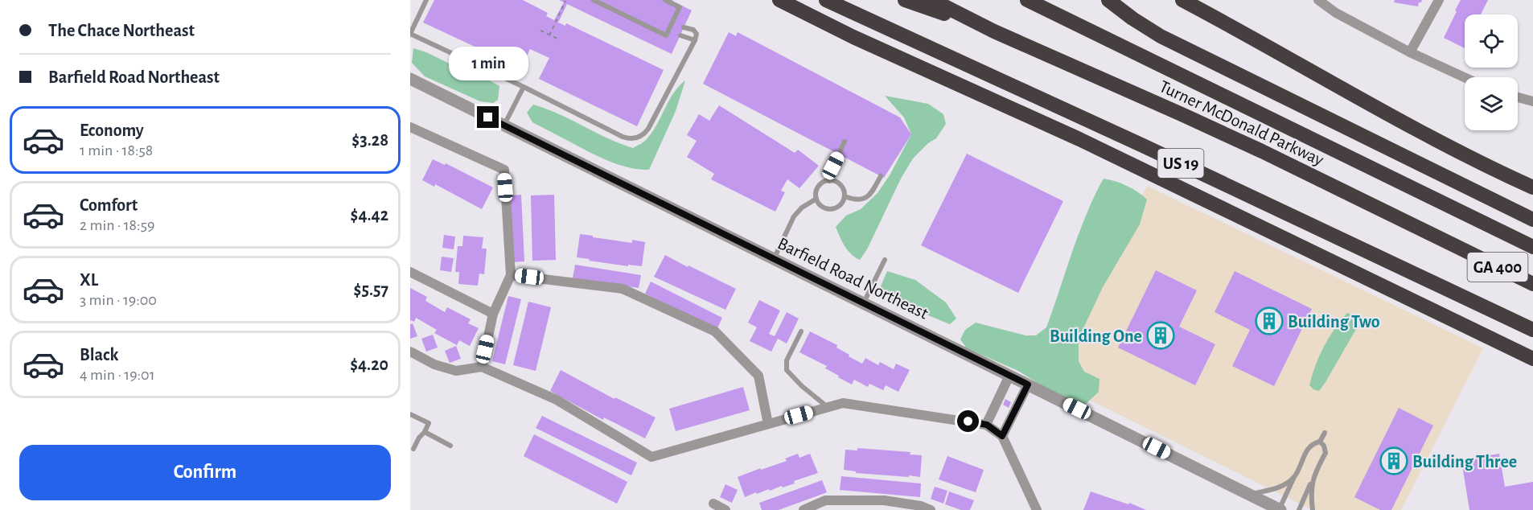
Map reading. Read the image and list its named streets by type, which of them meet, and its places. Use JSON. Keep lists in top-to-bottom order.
{
  "streets": {
    "highway": ["Turner McDonald Parkway", "US 19", "GA 400"],
    "street": ["Barfield Road Northeast"]
  },
  "places": {
    "building": ["Building Two", "Building One", "Building Three"]
  },
  "page": {
    "banner": ["The Chace Northeast", "Barfield Road Northeast"],
    "bubble": "1 min",
    "list": [
      {
        "name": "Economy",
        "note": "1 min · 18:58",
        "value": "$3.28"
      },
      {
        "name": "Comfort",
        "note": "2 min · 18:59",
        "value": "$4.42"
      },
      {
        "name": "XL",
        "note": "3 min · 19:00",
        "value": "$5.57"
      },
      {
        "name": "Black",
        "note": "4 min · 19:01",
        "value": "$4.20"
      }
    ],
    "buttons": "Confirm"
  }
}
